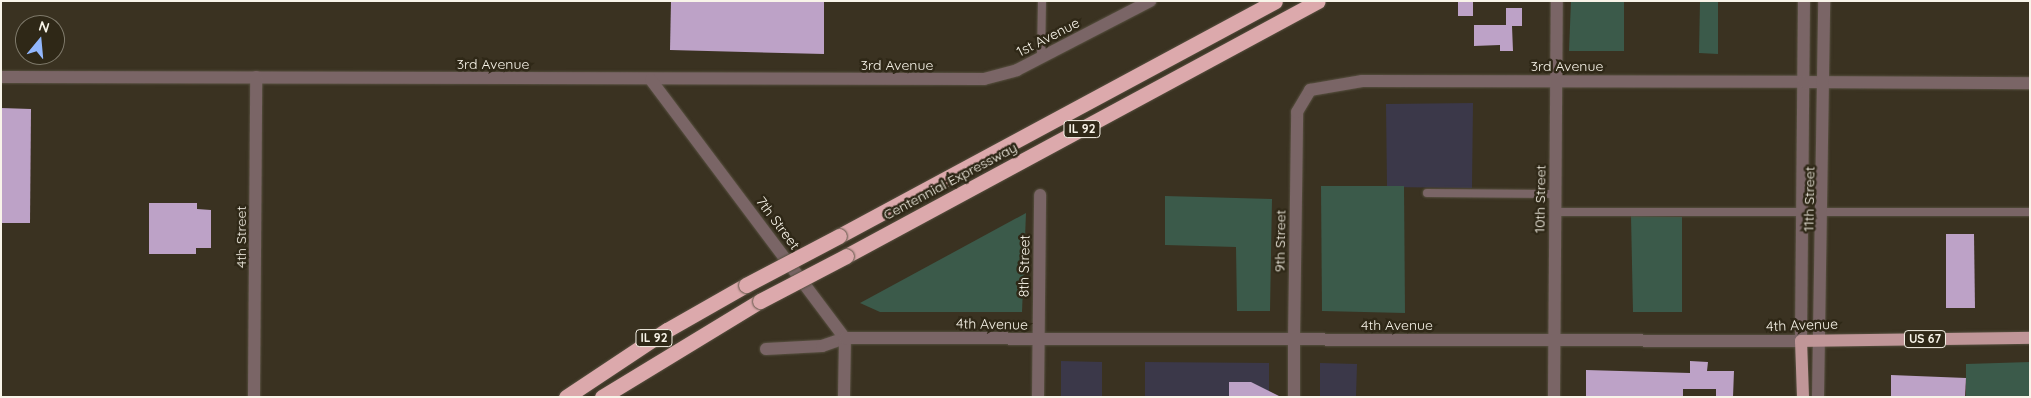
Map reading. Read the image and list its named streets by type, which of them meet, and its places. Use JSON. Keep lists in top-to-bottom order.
{
  "streets": {
    "highway": ["IL 92", "Centennial Expressway"],
    "main road": ["11th Street", "4th Avenue", "US 67"],
    "street": [
      "1st Avenue",
      "3rd Avenue",
      "10th Street",
      "7th Street",
      "4th Street",
      "9th Street",
      "8th Street"
    ]
  },
  "crossings": [
    ["1st Avenue", "3rd Avenue"],
    ["3rd Avenue", "10th Street"],
    ["3rd Avenue", "11th Street"],
    ["3rd Avenue", "7th Street"],
    ["3rd Avenue", "4th Street"],
    ["3rd Avenue", "9th Street"],
    ["10th Street", "4th Avenue"],
    ["11th Street", "4th Avenue"],
    ["7th Street", "4th Avenue"],
    ["9th Street", "4th Avenue"],
    ["8th Street", "4th Avenue"]
  ],
  "north": "top"
}
